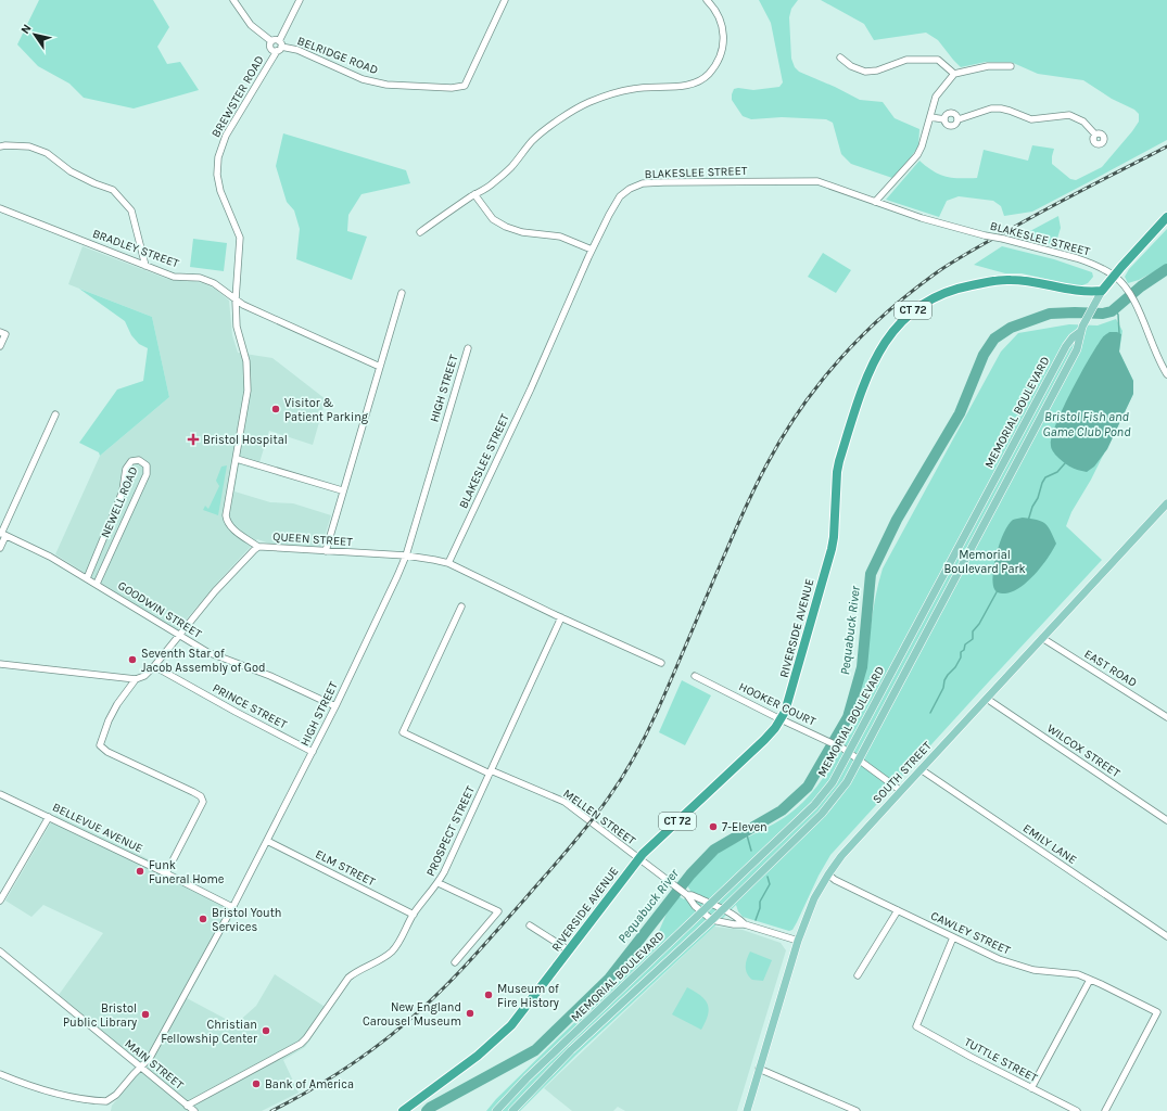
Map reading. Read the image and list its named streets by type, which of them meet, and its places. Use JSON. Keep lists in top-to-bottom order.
{
  "streets": {
    "highway": ["CT 72", "RIVERSIDE AVENUE"],
    "main road": ["MEMORIAL BOULEVARD", "SOUTH STREET"],
    "street": [
      "BELRIDGE ROAD",
      "BREWSTER ROAD",
      "BLAKESLEE STREET",
      "BRADLEY STREET",
      "HIGH STREET",
      "NEWELL ROAD",
      "QUEEN STREET",
      "GOODWIN STREET",
      "EAST ROAD",
      "HOOKER COURT",
      "PRINCE STREET",
      "WILCOX STREET",
      "MELLEN STREET",
      "BELLEVUE AVENUE",
      "PROSPECT STREET",
      "EMILY LANE",
      "ELM STREET",
      "CAWLEY STREET",
      "TUTTLE STREET",
      "MAIN STREET"
    ]
  },
  "crossings": [
    ["BELRIDGE ROAD", "BREWSTER ROAD"],
    ["BREWSTER ROAD", "BRADLEY STREET"],
    ["BREWSTER ROAD", "QUEEN STREET"],
    ["BLAKESLEE STREET", "QUEEN STREET"],
    ["HIGH STREET", "QUEEN STREET"],
    ["HIGH STREET", "GOODWIN STREET"],
    ["HIGH STREET", "PRINCE STREET"],
    ["HIGH STREET", "BELLEVUE AVENUE"],
    ["HIGH STREET", "ELM STREET"],
    ["HIGH STREET", "MAIN STREET"],
    ["MEMORIAL BOULEVARD", "RIVERSIDE AVENUE"],
    ["MEMORIAL BOULEVARD", "HOOKER COURT"],
    ["MEMORIAL BOULEVARD", "MELLEN STREET"],
    ["NEWELL ROAD", "GOODWIN STREET"],
    ["QUEEN STREET", "GOODWIN STREET"],
    ["QUEEN STREET", "PRINCE STREET"],
    ["QUEEN STREET", "BELLEVUE AVENUE"],
    ["QUEEN STREET", "PROSPECT STREET"],
    ["RIVERSIDE AVENUE", "HOOKER COURT"],
    ["RIVERSIDE AVENUE", "MELLEN STREET"],
    ["EAST ROAD", "SOUTH STREET"],
    ["HOOKER COURT", "SOUTH STREET"],
    ["WILCOX STREET", "SOUTH STREET"],
    ["SOUTH STREET", "MELLEN STREET"],
    ["SOUTH STREET", "EMILY LANE"],
    ["SOUTH STREET", "CAWLEY STREET"],
    ["MELLEN STREET", "PROSPECT STREET"],
    ["PROSPECT STREET", "ELM STREET"],
    ["PROSPECT STREET", "MAIN STREET"],
    ["CAWLEY STREET", "TUTTLE STREET"]
  ],
  "water": ["Bristol Fish and Game Club Pond", "Pequabuck River"],
  "parks": ["Memorial Boulevard Park"],
  "places": {
    "other": [
      "Visitor & Patient Parking",
      "Seventh Star of Jacob Assembly of God",
      "7-Eleven",
      "Funk Funeral Home",
      "Bristol Youth Services",
      "Museum of Fire History",
      "New England Carousel Museum",
      "Bristol Public Library",
      "Christian Fellowship Center",
      "Bank of America"
    ],
    "health": ["Bristol Hospital"]
  },
  "north": "top left"
}
